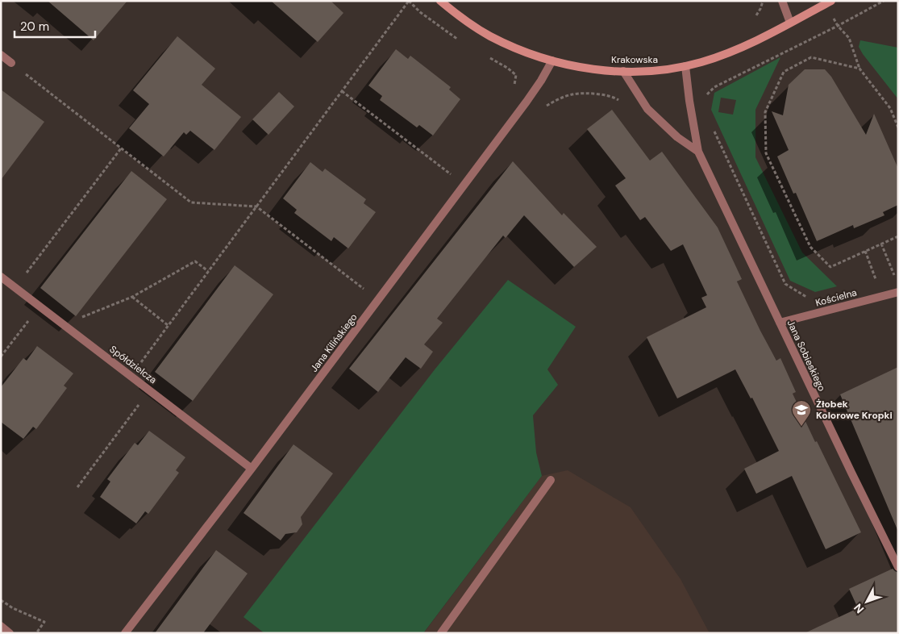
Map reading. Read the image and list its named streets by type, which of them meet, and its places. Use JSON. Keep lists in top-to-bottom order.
{
  "streets": {
    "main road": ["Krakowska"],
    "street": [
      "Kościelna",
      "Jana Kilińskiego",
      "Jana Sobieskiego",
      "Spółdzielcza"
    ]
  },
  "crossings": [
    ["Krakowska", "Jana Kilińskiego"],
    ["Krakowska", "Jana Sobieskiego"],
    ["Kościelna", "Jana Sobieskiego"],
    ["Jana Kilińskiego", "Spółdzielcza"]
  ],
  "places": {
    "school or university": ["Żłobek Kolorowe Kropki"]
  },
  "scale_bar": "20 m",
  "north": "bottom left"
}
